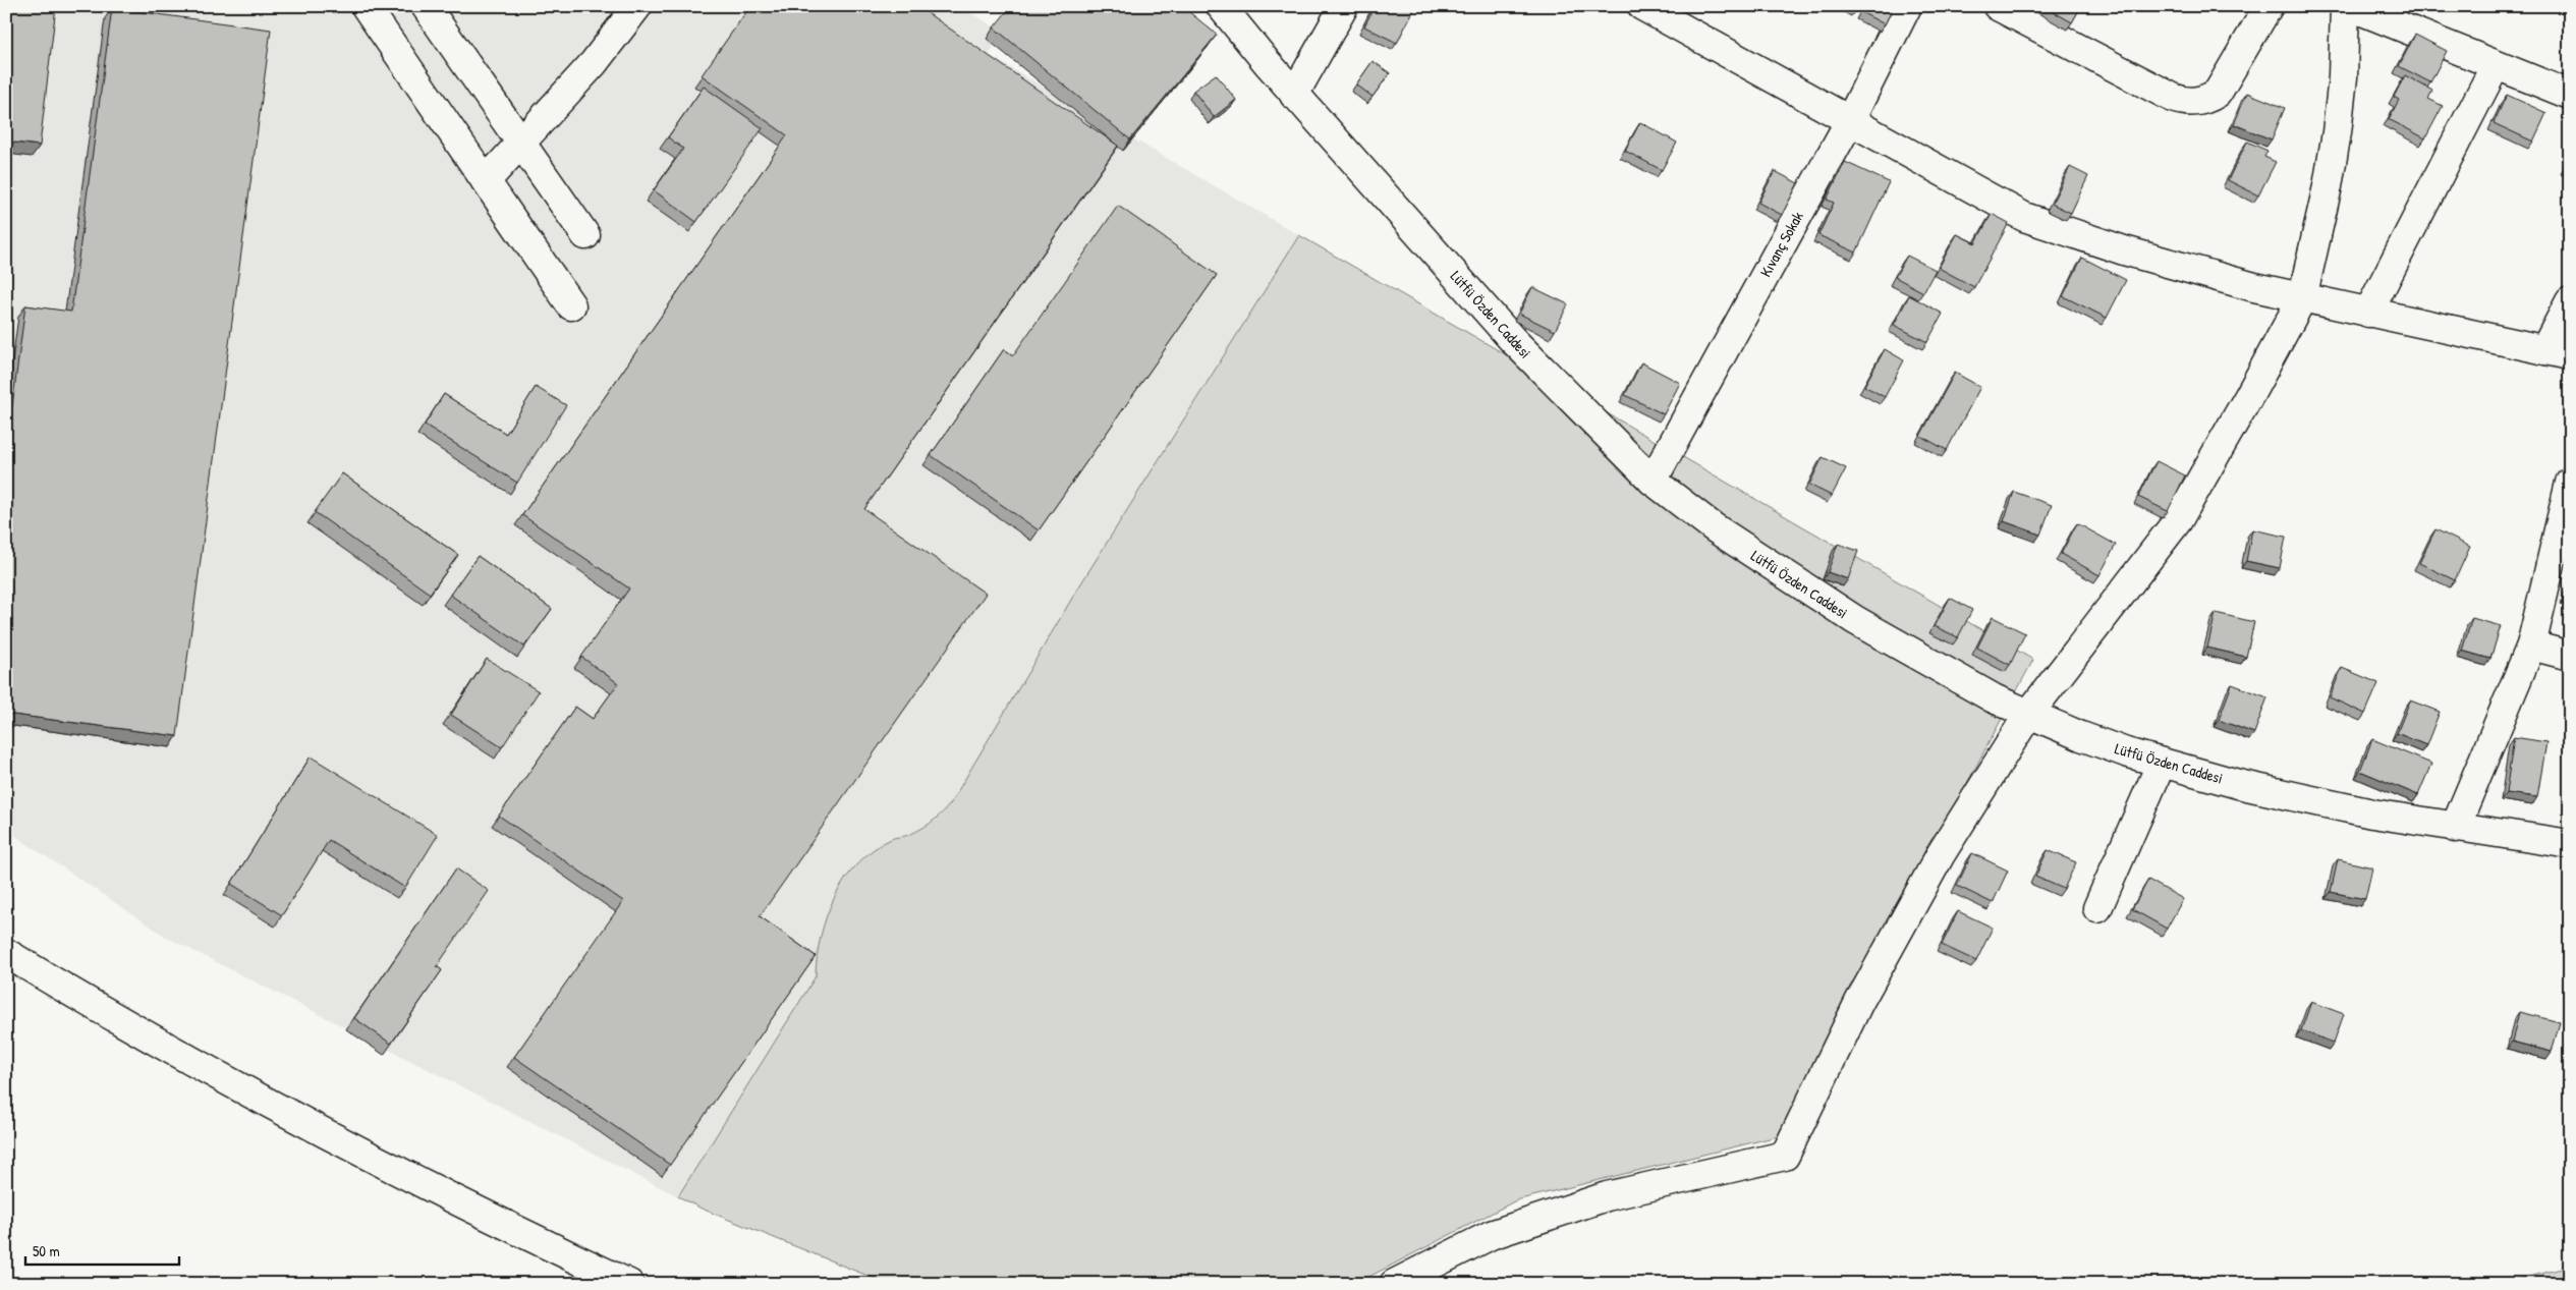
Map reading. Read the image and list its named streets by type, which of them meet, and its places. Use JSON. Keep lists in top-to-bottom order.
{
  "streets": {
    "street": ["Kıvanç Sokak", "Lütfü Özden Caddesi"]
  },
  "crossings": [
    ["Kıvanç Sokak", "Lütfü Özden Caddesi"]
  ],
  "scale_bar": "50 m"
}
